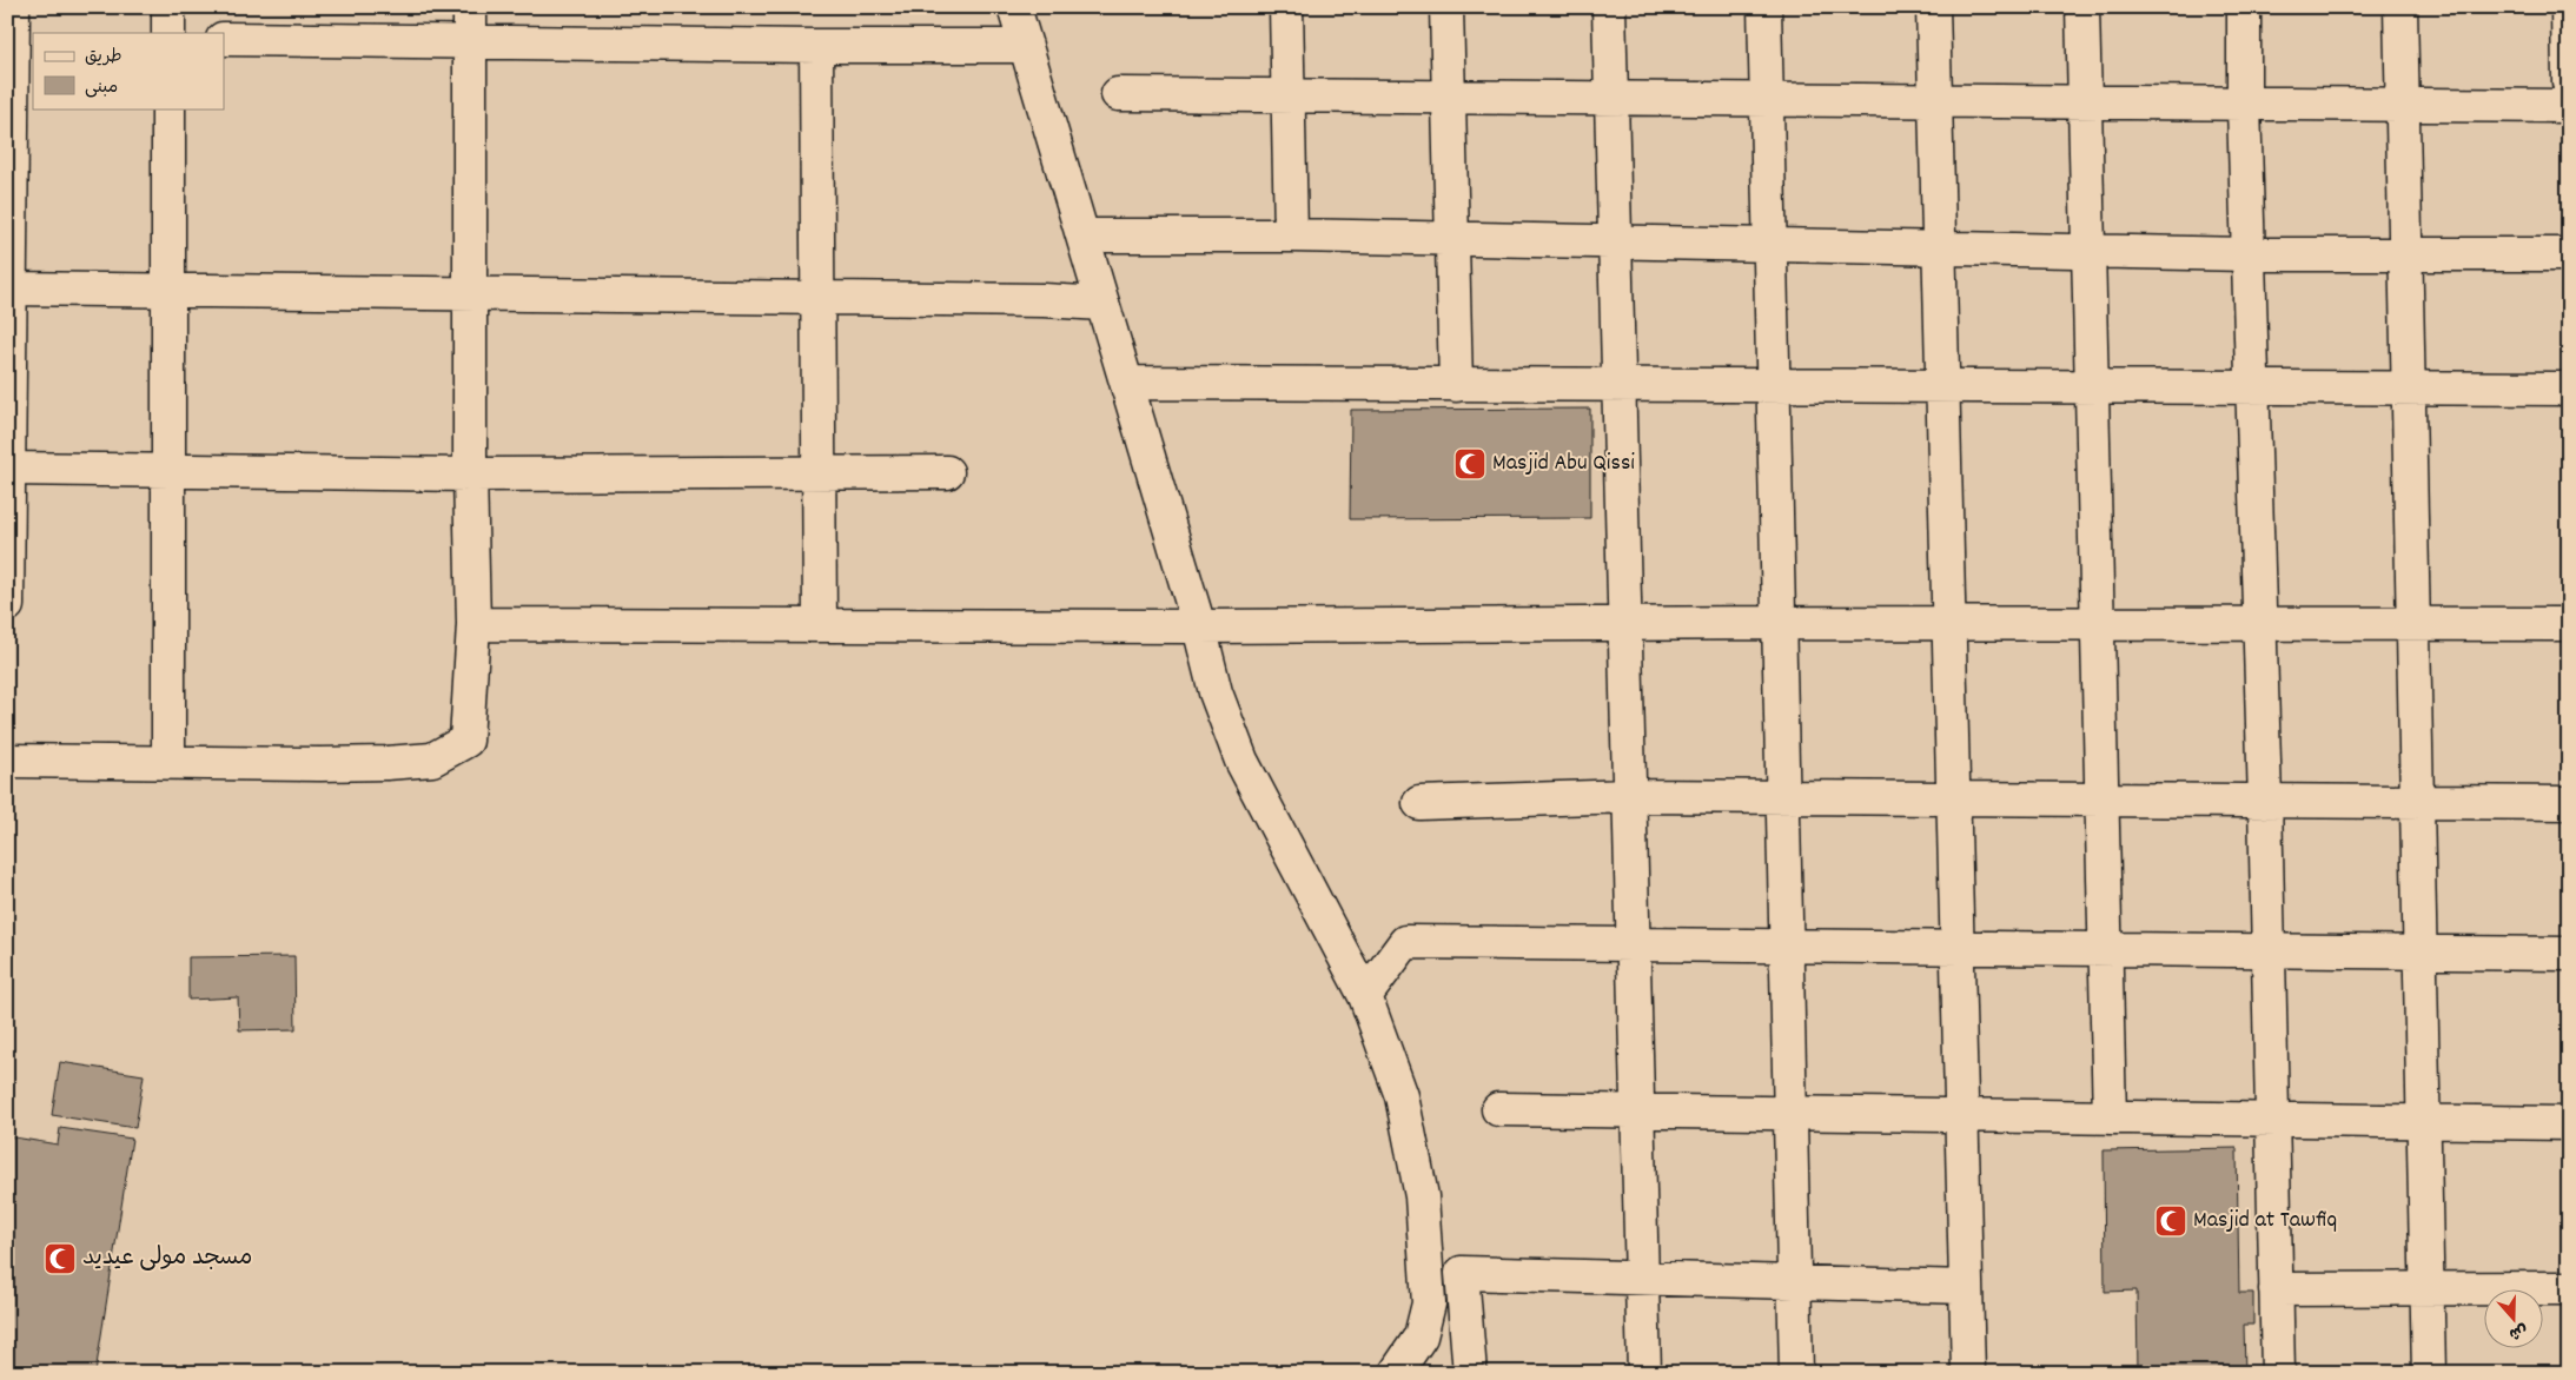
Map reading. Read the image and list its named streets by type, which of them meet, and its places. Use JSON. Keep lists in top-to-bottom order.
{
  "places": {
    "mosque": ["Masjid Abu Qissi", "Masjid at Tawfiq", "مسجد مولى عيديد"]
  },
  "legend": ["طريق", "مبنى"],
  "north": "bottom"
}
